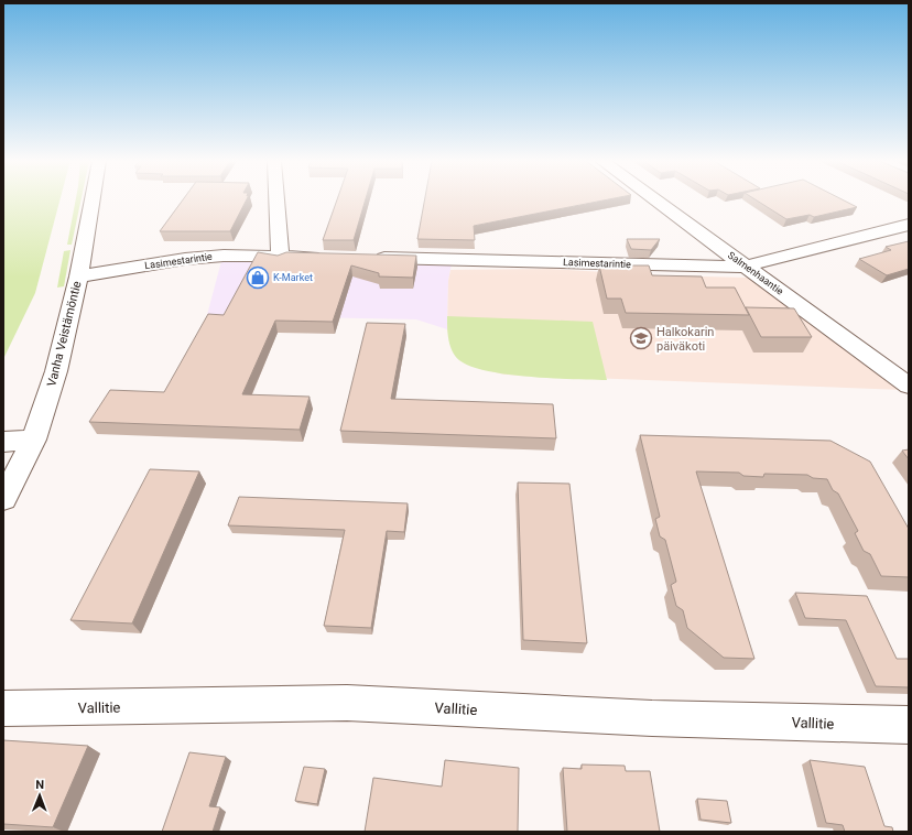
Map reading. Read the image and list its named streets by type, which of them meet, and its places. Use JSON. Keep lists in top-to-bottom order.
{
  "streets": {
    "street": [
      "Lasimestarintie",
      "Salmenhaantie",
      "Vanha Veistämöntie",
      "Vallitie"
    ]
  },
  "crossings": [
    ["Lasimestarintie", "Salmenhaantie"],
    ["Lasimestarintie", "Vanha Veistämöntie"]
  ],
  "places": {
    "shop": ["K-Market"],
    "school or university": ["Halkokarin päiväkoti"]
  },
  "north": "top"
}
